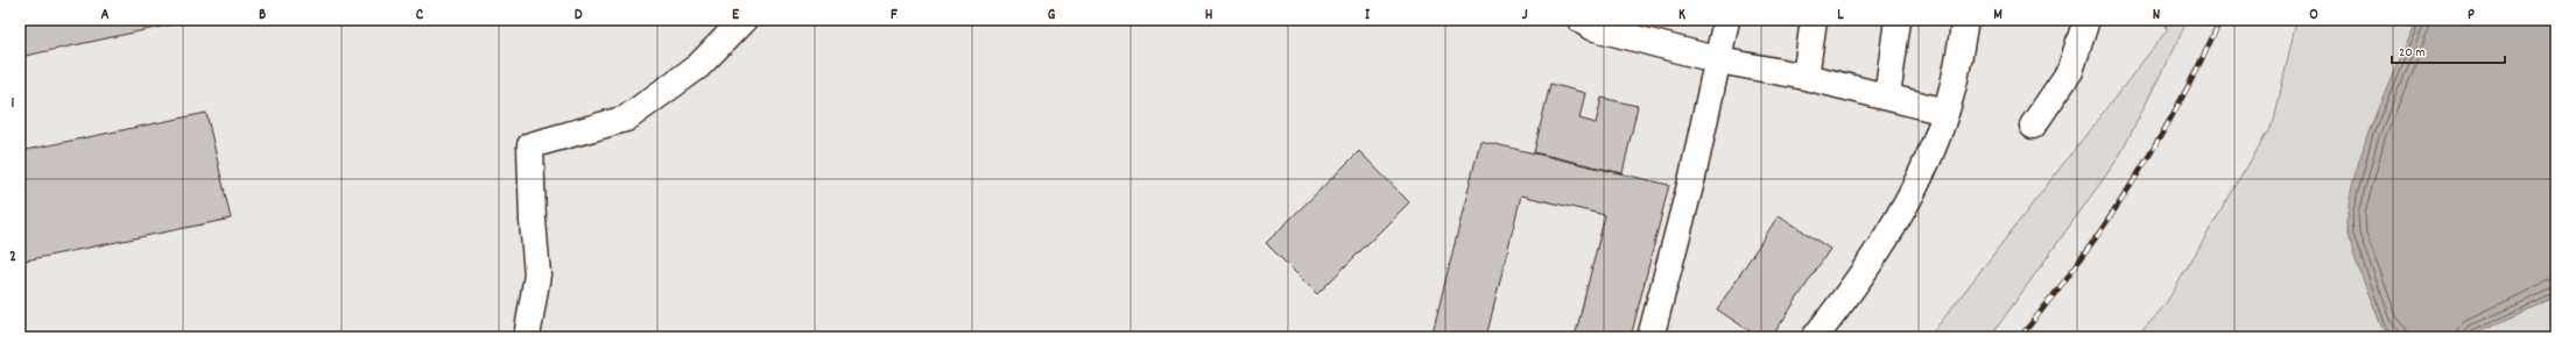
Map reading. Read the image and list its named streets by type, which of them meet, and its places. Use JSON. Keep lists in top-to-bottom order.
{
  "scale_bar": "20 m",
  "grid": {
    "columns": [
      "A",
      "B",
      "C",
      "D",
      "E",
      "F",
      "G",
      "H",
      "I",
      "J",
      "K",
      "L",
      "M",
      "N",
      "O",
      "P"
    ],
    "rows": ["1", "2"]
  }
}
